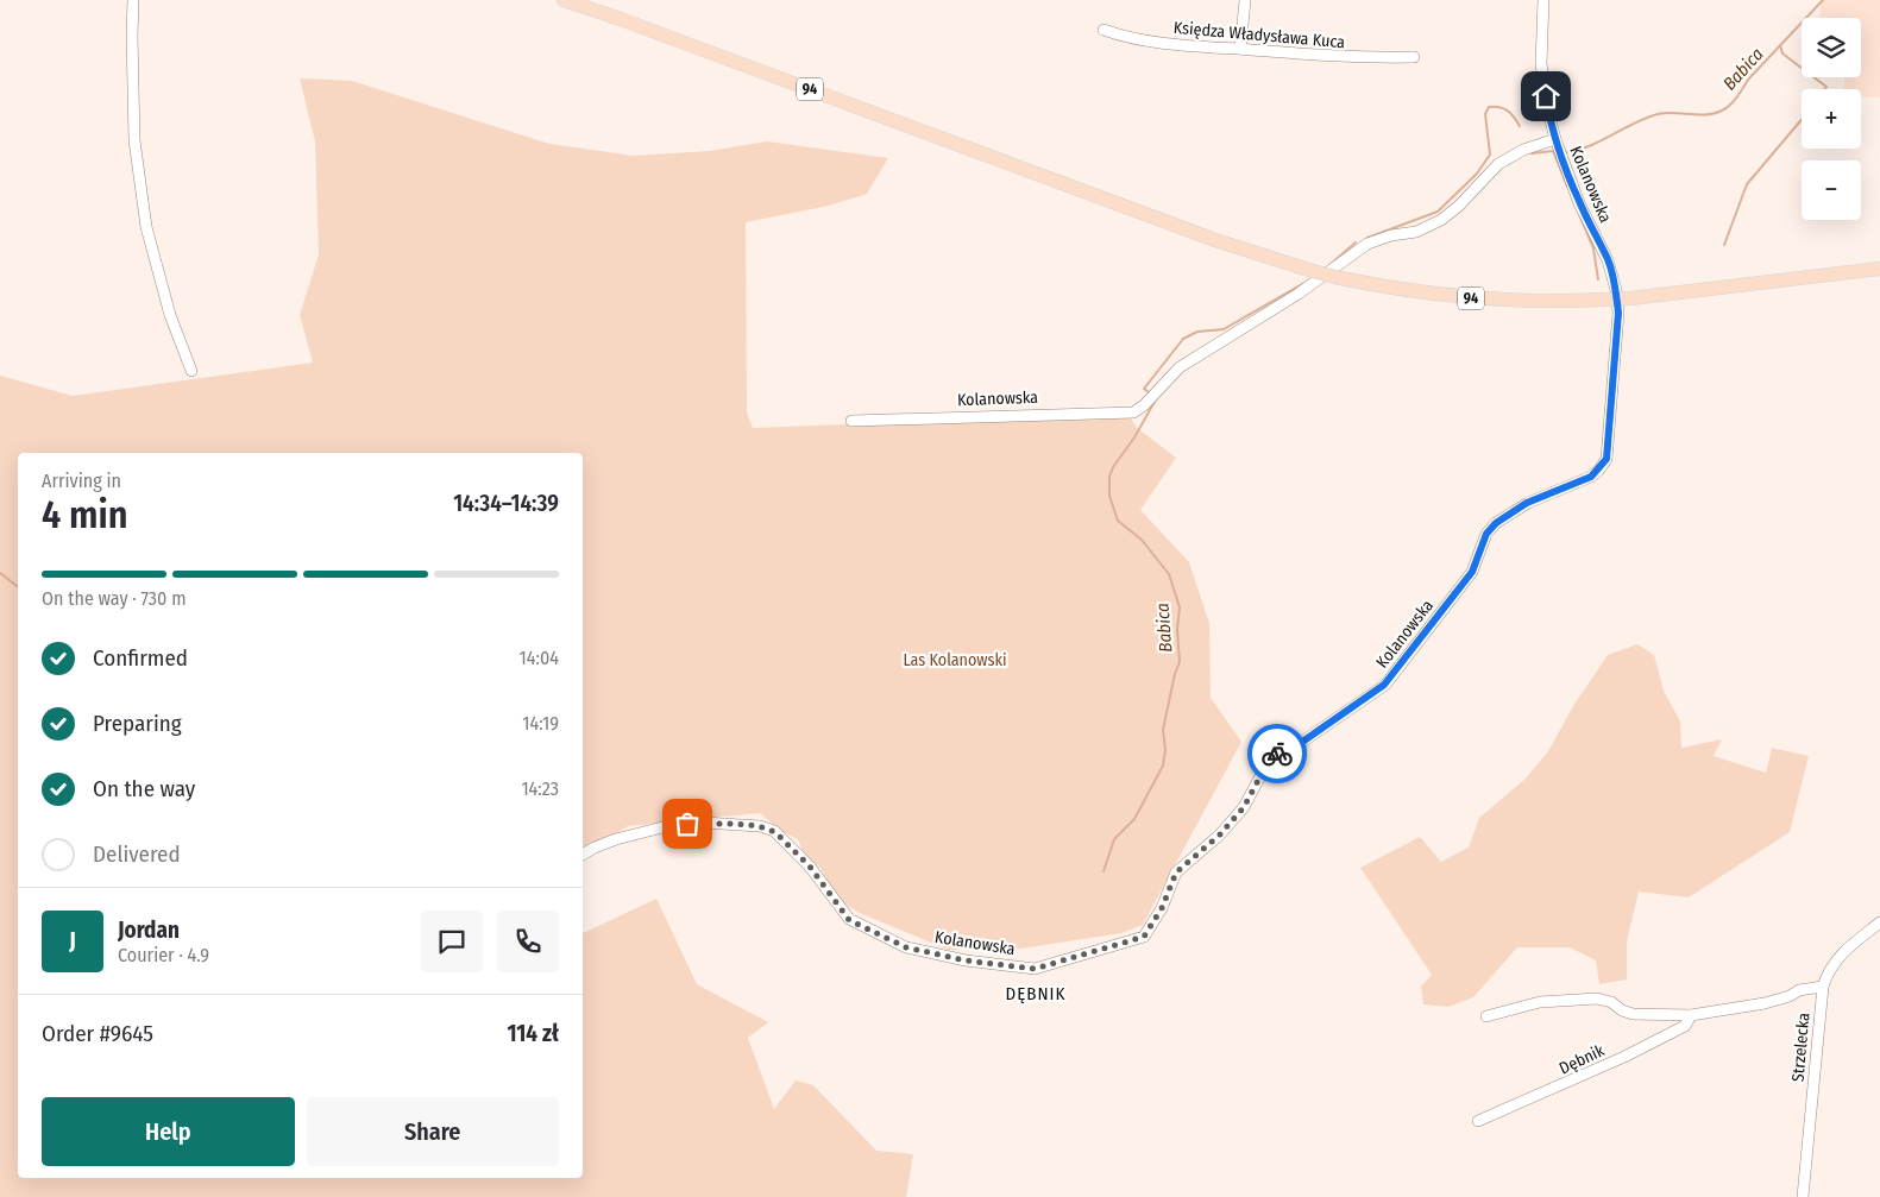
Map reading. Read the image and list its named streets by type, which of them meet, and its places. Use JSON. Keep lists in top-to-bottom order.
{
  "streets": {
    "main road": ["94"],
    "street": [
      "Księdza Władysława Kuca",
      "Kolanowska",
      "Strzelecka",
      "Dębnik"
    ]
  },
  "districts": ["DĘBNIK"],
  "water": ["Babica"],
  "parks": ["Las Kolanowski"],
  "page": {
    "map_buttons": ["+", "−"],
    "heading": ["4 min", "Arriving in", "14:34–14:39"],
    "panel": [
      "Jordan",
      "Courier · 4.9",
      "Order #9645",
      "114 zł"
    ],
    "bar": "On the way · 730 m",
    "list": [
      ["Confirmed", "14:04"],
      ["Preparing", "14:19"],
      ["On the way", "14:23"],
      "Delivered"
    ],
    "round": "J",
    "buttons": ["Help", "Share"]
  }
}
